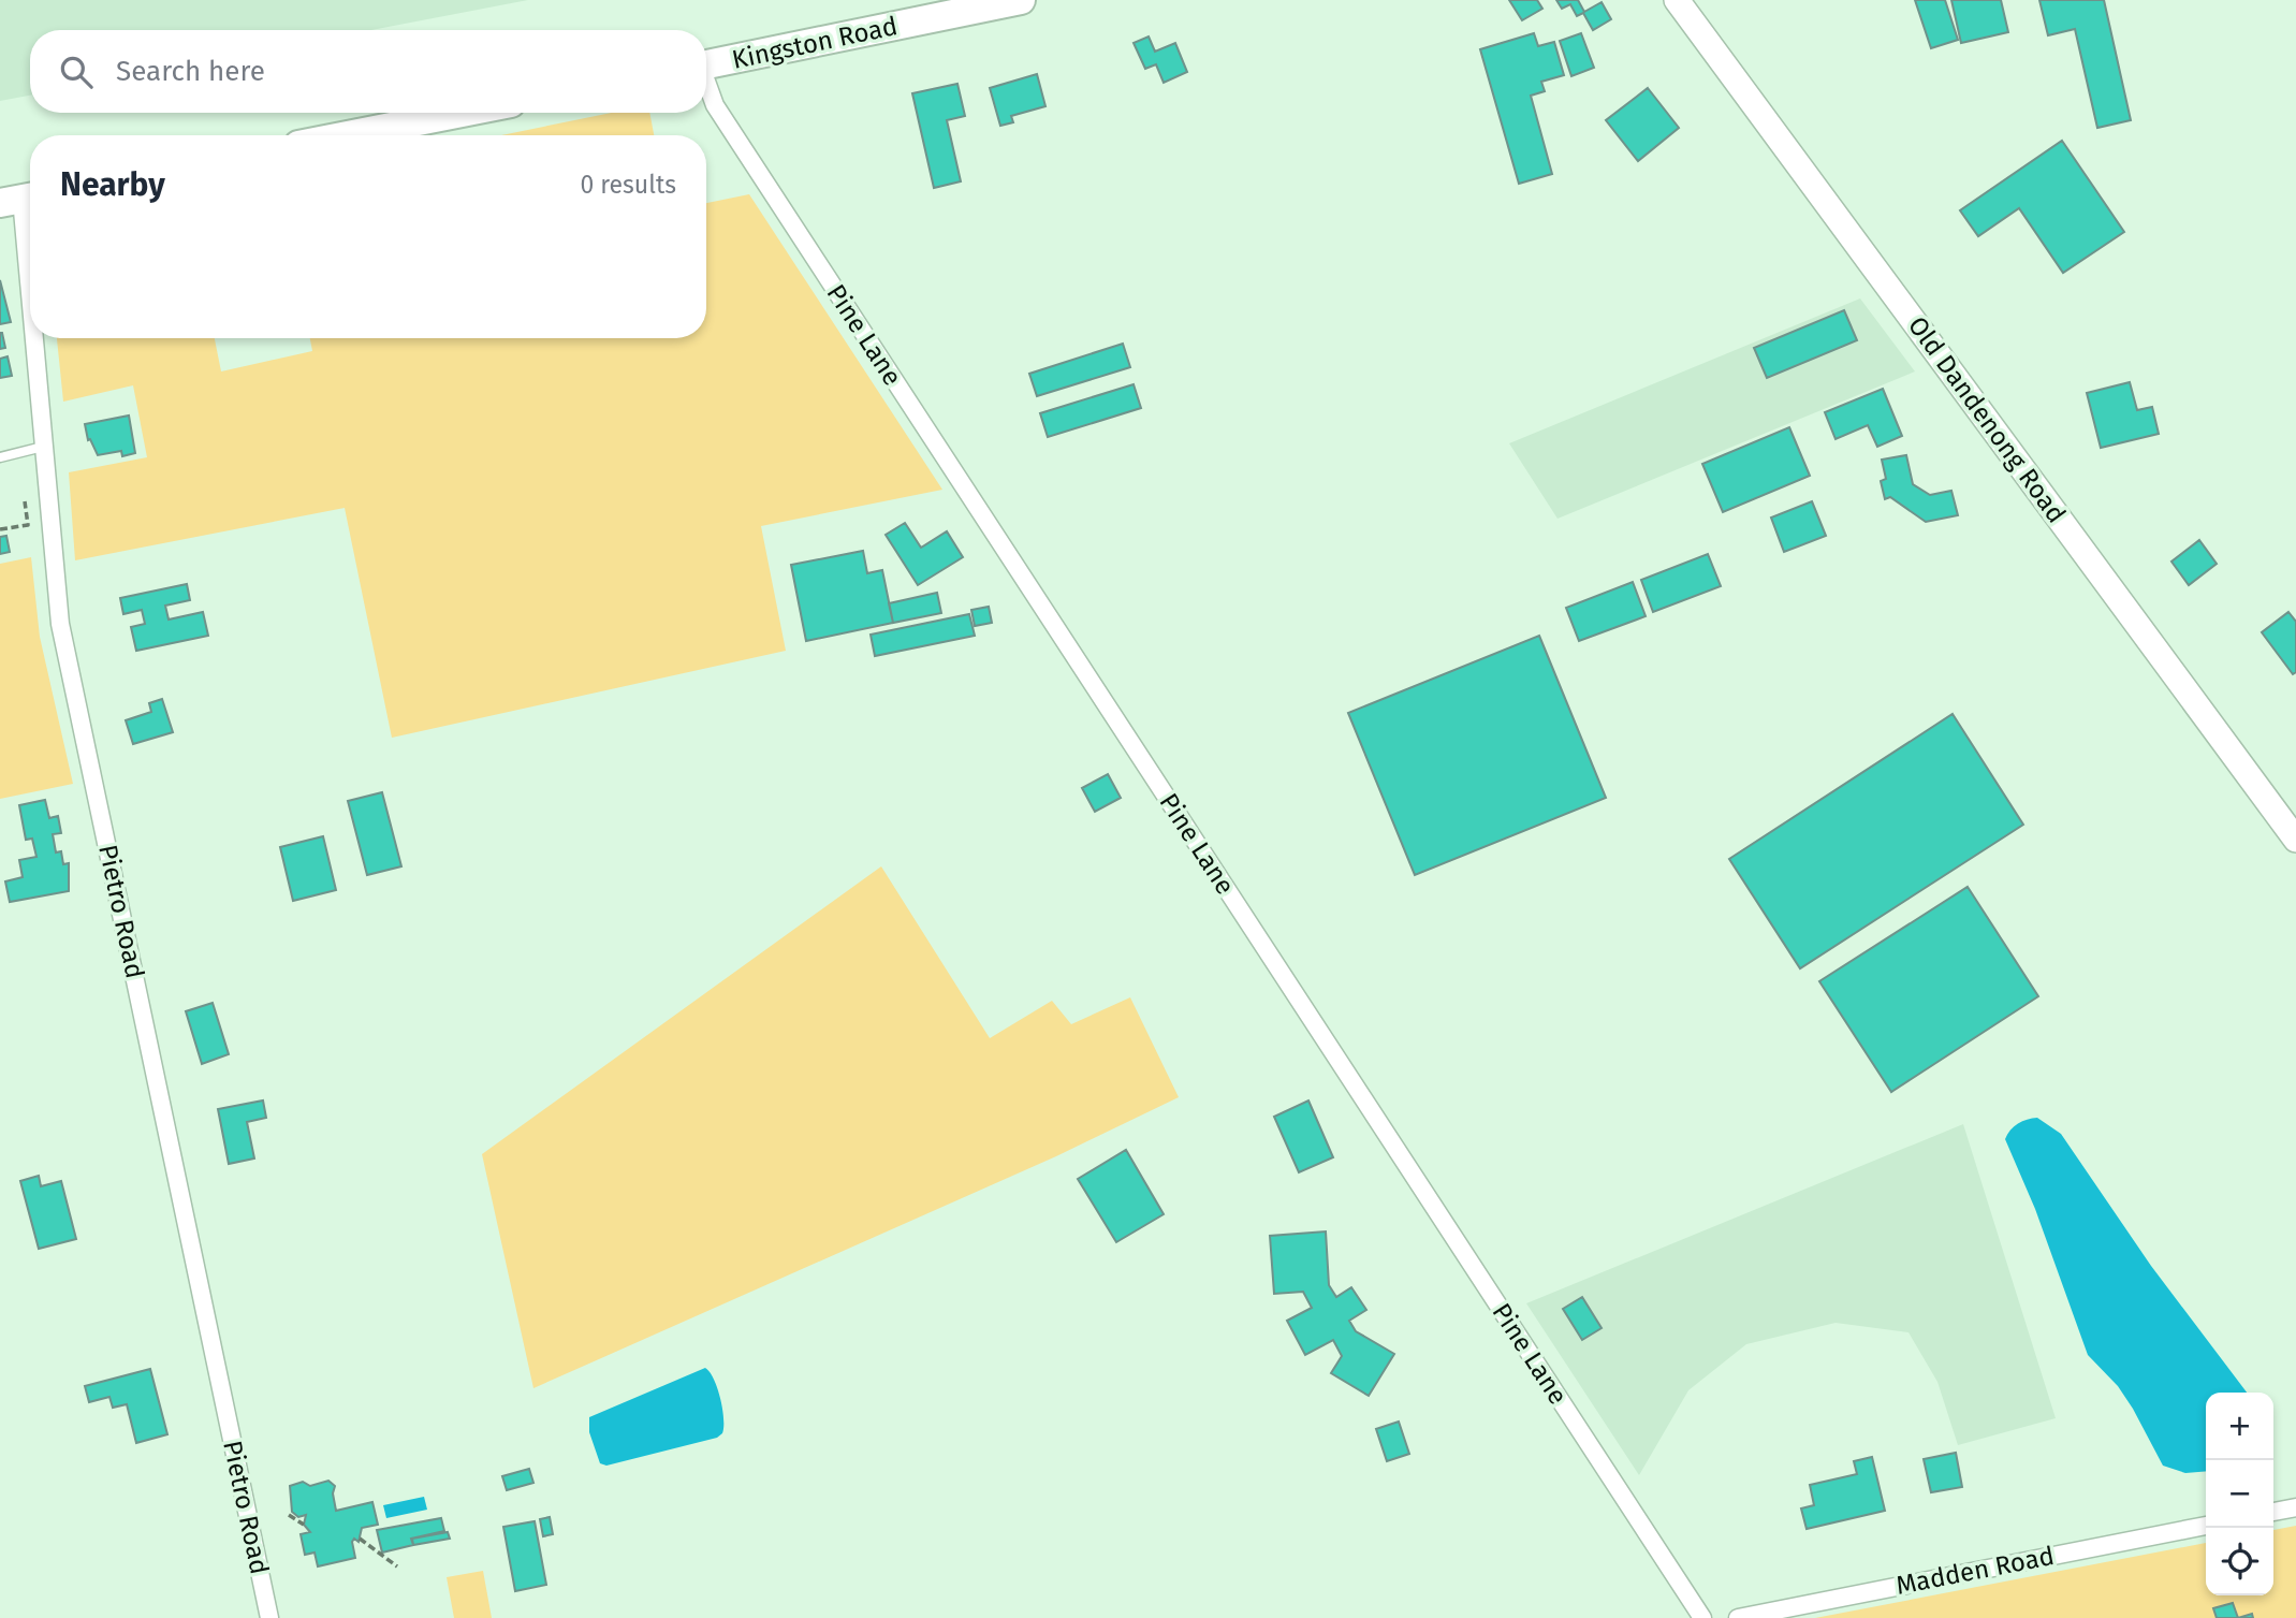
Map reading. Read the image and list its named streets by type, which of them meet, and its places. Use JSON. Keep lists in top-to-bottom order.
{
  "streets": {
    "main road": ["Kingston Road", "Old Dandenong Road"],
    "street": ["Pine Lane", "Pietro Road", "Madden Road"]
  },
  "page": {
    "search": "Search here",
    "heading": ["Nearby", "0 results"],
    "map_buttons": ["+", "−"]
  }
}
